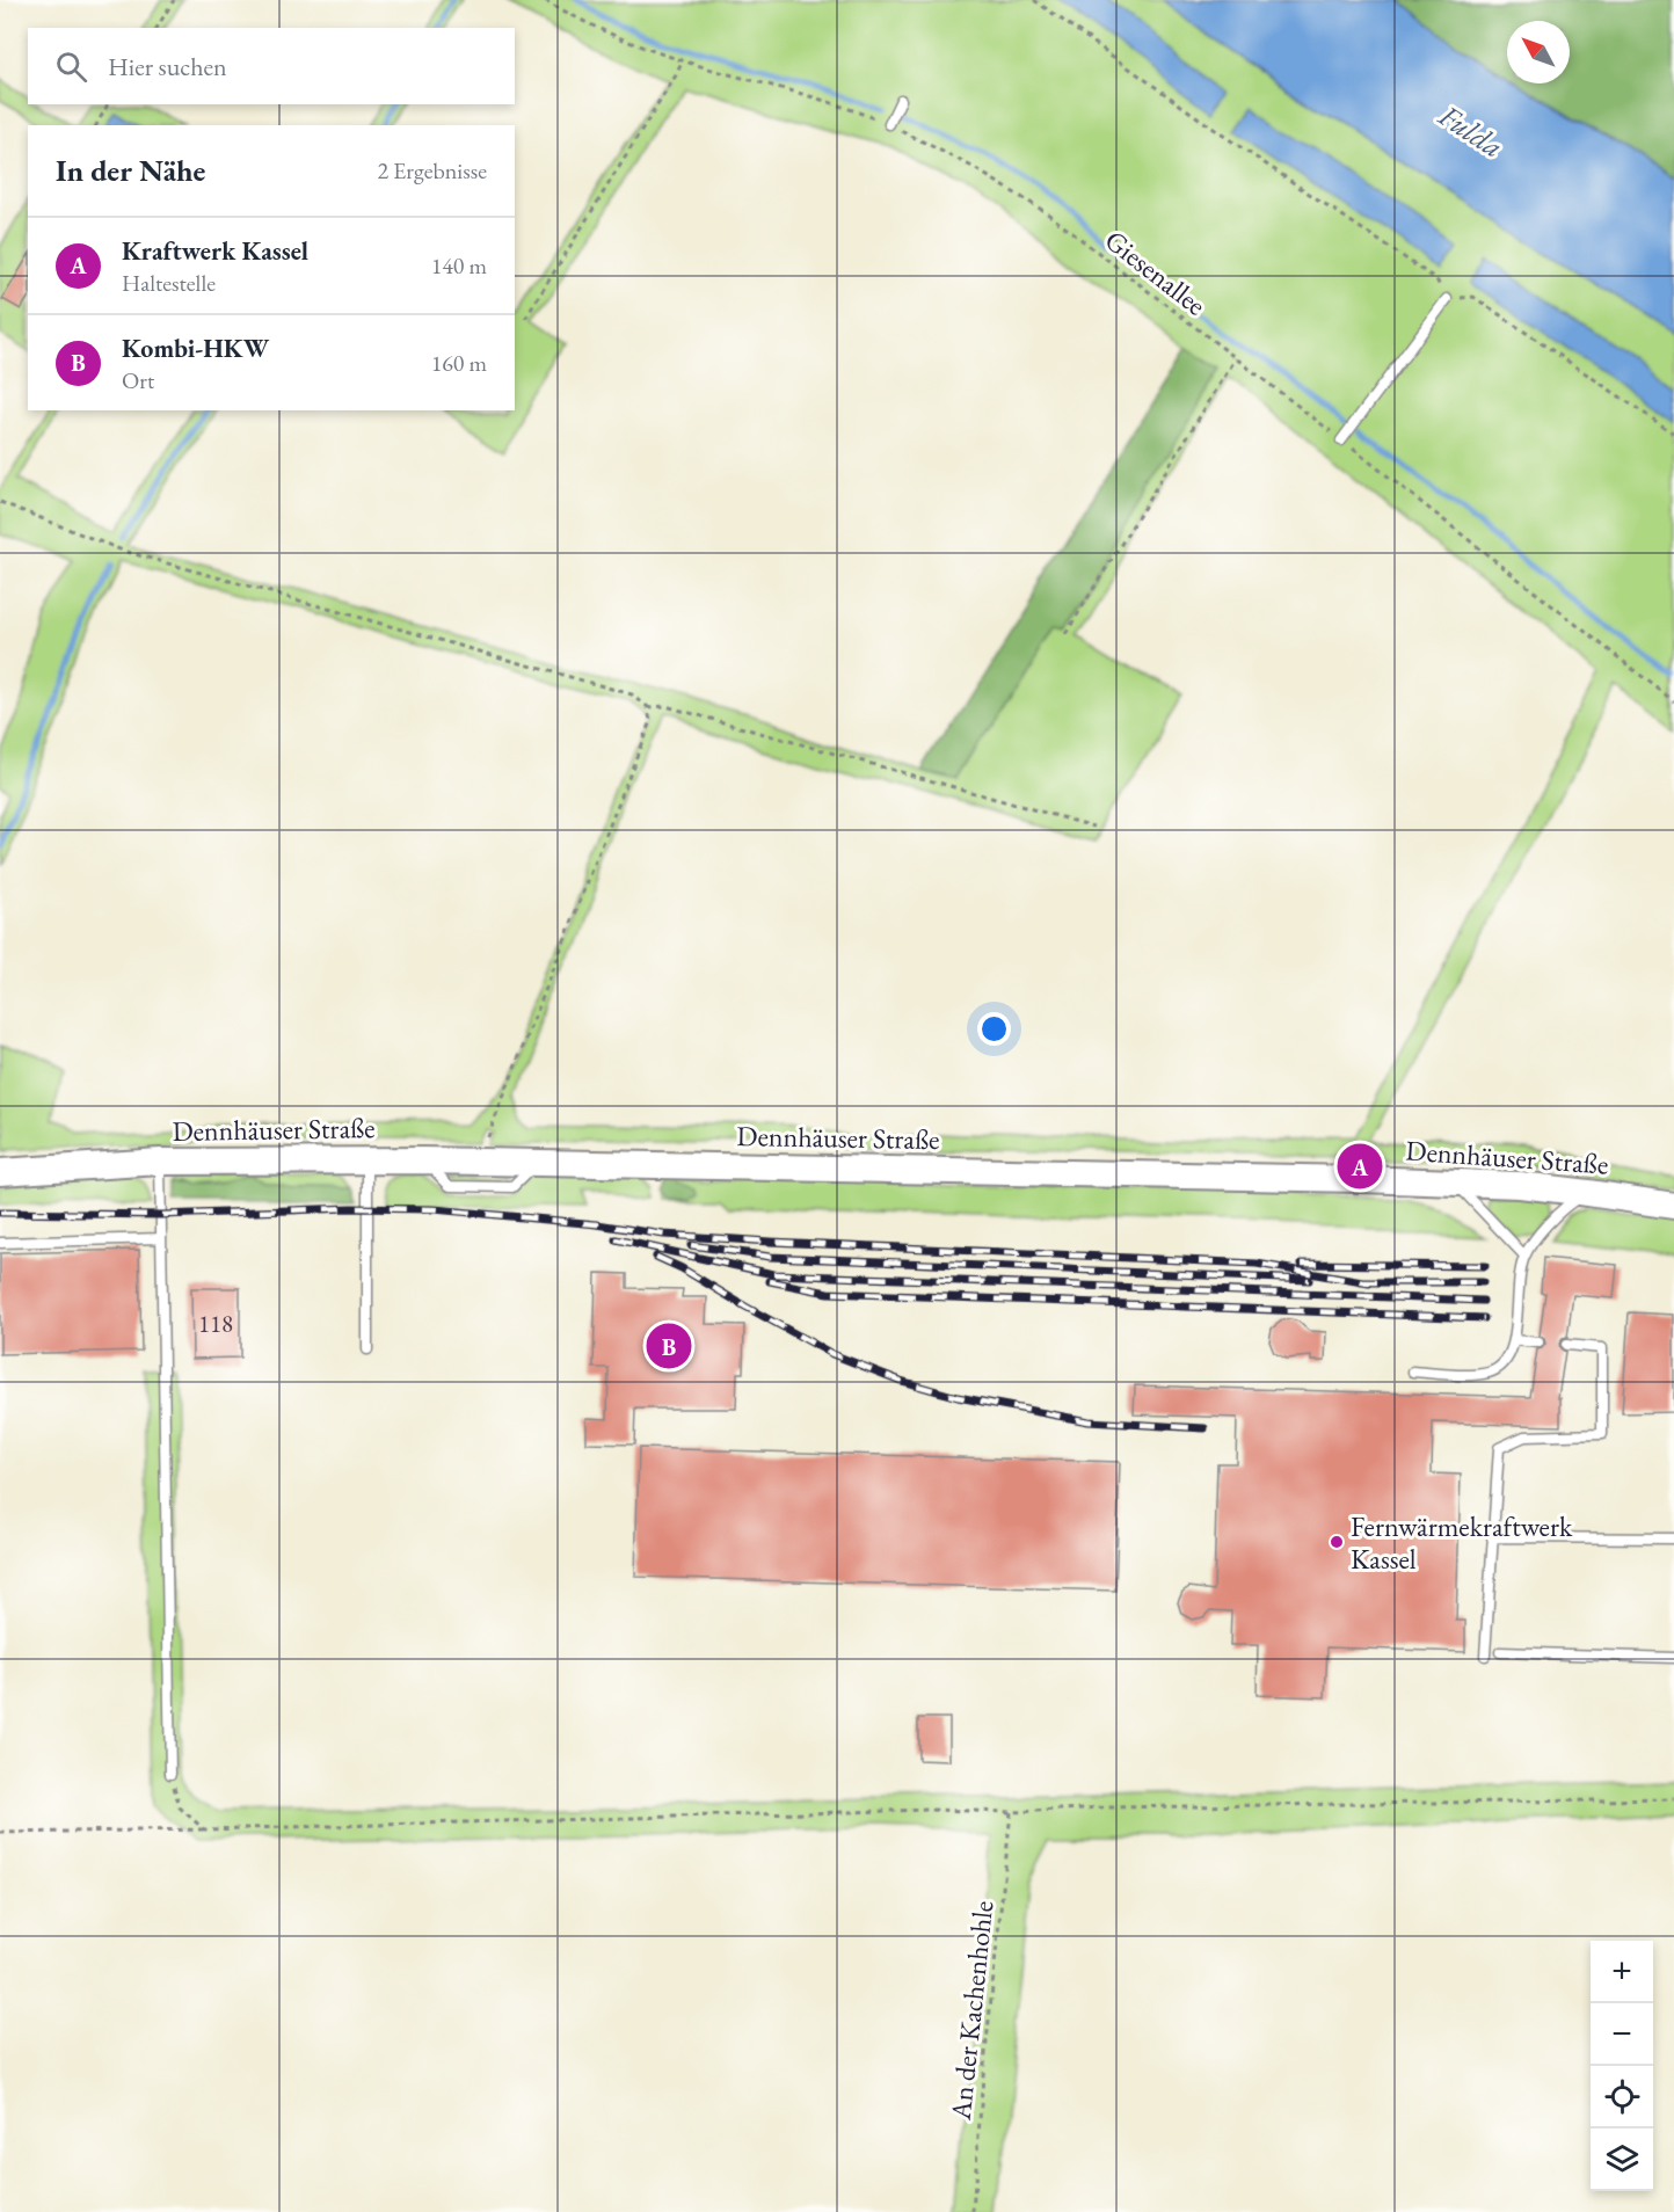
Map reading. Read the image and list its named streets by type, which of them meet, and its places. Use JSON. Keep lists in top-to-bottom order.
{
  "streets": {
    "street": ["Dennhäuser Straße"],
    "path": ["Giesenallee", "An der Kachenhohle"]
  },
  "water": ["Fulda"],
  "places": ["Fernwärmekraftwerk Kassel"],
  "house_numbers": ["118"],
  "north": "top left",
  "page": {
    "search": "Hier suchen",
    "heading": ["In der Nähe", "2 Ergebnisse"],
    "list": [
      {
        "mark": "A",
        "name": "Kraftwerk Kassel",
        "note": "Haltestelle",
        "value": "140 m"
      },
      {
        "mark": "B",
        "name": "Kombi-HKW",
        "note": "Ort",
        "value": "160 m"
      }
    ],
    "pins": ["A", "B"],
    "map_buttons": ["+", "−"]
  }
}
